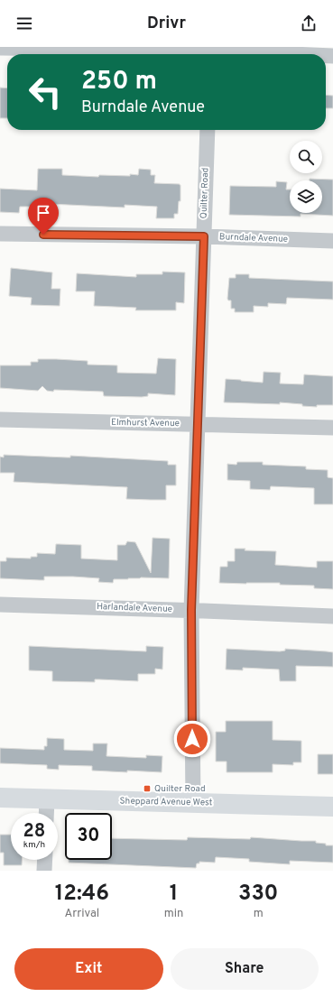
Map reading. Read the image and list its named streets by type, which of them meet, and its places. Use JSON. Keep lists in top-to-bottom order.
{
  "streets": {
    "main road": ["Sheppard Avenue West"],
    "street": [
      "Quilter Road",
      "Burndale Avenue",
      "Elmhurst Avenue",
      "Harlandale Avenue"
    ]
  },
  "crossings": [
    ["Quilter Road", "Burndale Avenue"],
    ["Quilter Road", "Elmhurst Avenue"],
    ["Quilter Road", "Harlandale Avenue"],
    ["Quilter Road", "Sheppard Avenue West"]
  ],
  "places": {
    "transit": ["Quilter Road"]
  },
  "page": {
    "header": "Drivr",
    "turn": ["250 m", "Burndale Avenue"],
    "speed": "28 km/h",
    "limit": "30",
    "eta": [
      "12:46",
      "Arrival",
      "1",
      "min",
      "330",
      "m"
    ],
    "buttons": ["Exit", "Share"]
  }
}
